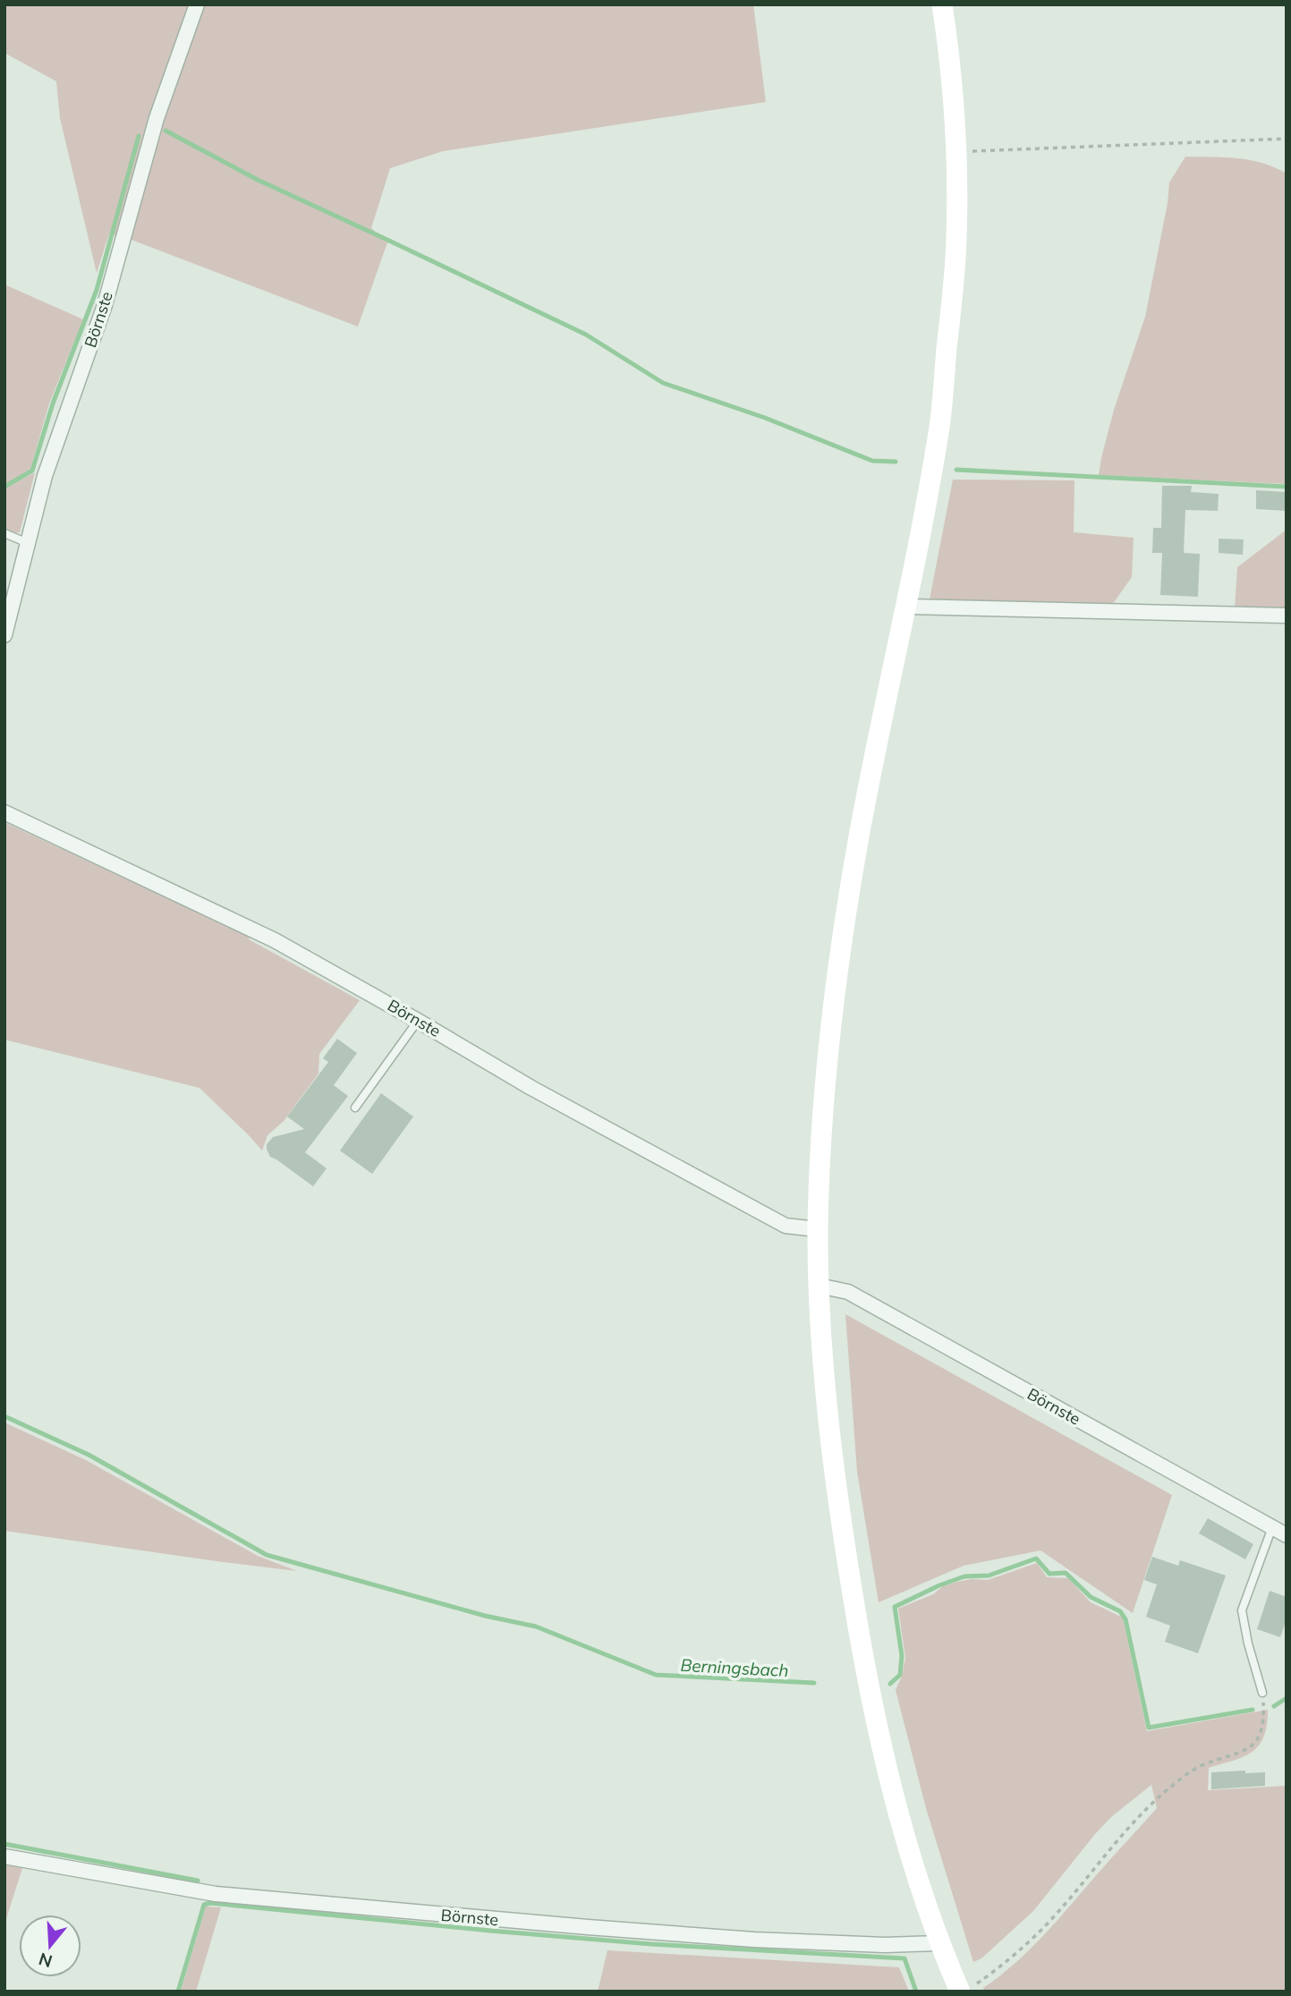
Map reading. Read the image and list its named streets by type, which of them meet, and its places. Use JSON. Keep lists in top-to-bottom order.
{
  "streets": {
    "street": ["Börnste"]
  },
  "water": ["Berningsbach"],
  "north": "bottom"
}
